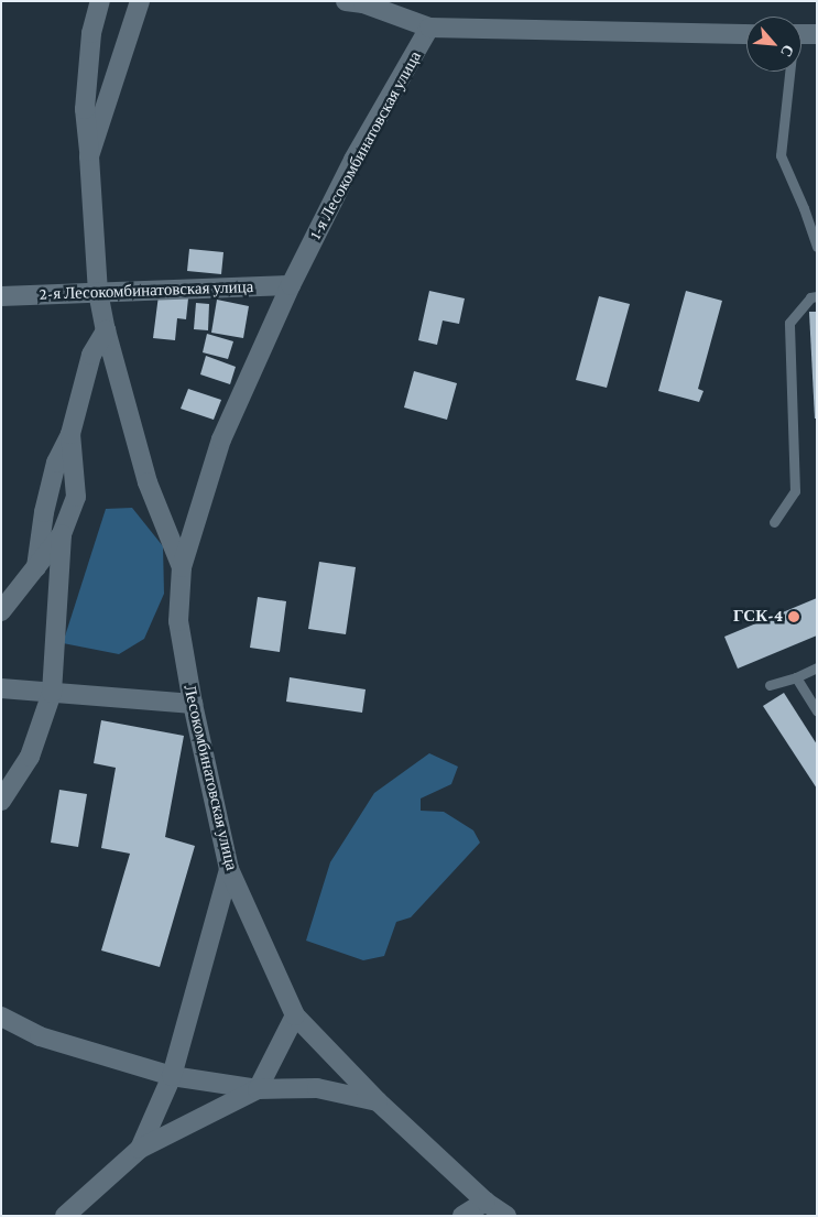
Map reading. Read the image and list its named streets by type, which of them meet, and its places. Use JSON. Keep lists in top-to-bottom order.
{
  "streets": {
    "street": ["1-я Лесокомбинатовская улица", "2-я Лесокомбинатовская улица", "Лесокомбинатовская улица"]
  },
  "crossings": [
    ["1-я Лесокомбинатовская улица", "2-я Лесокомбинатовская улица"],
    ["1-я Лесокомбинатовская улица", "Лесокомбинатовская улица"]
  ],
  "places": ["ГСК-4"],
  "north": "bottom right"
}
